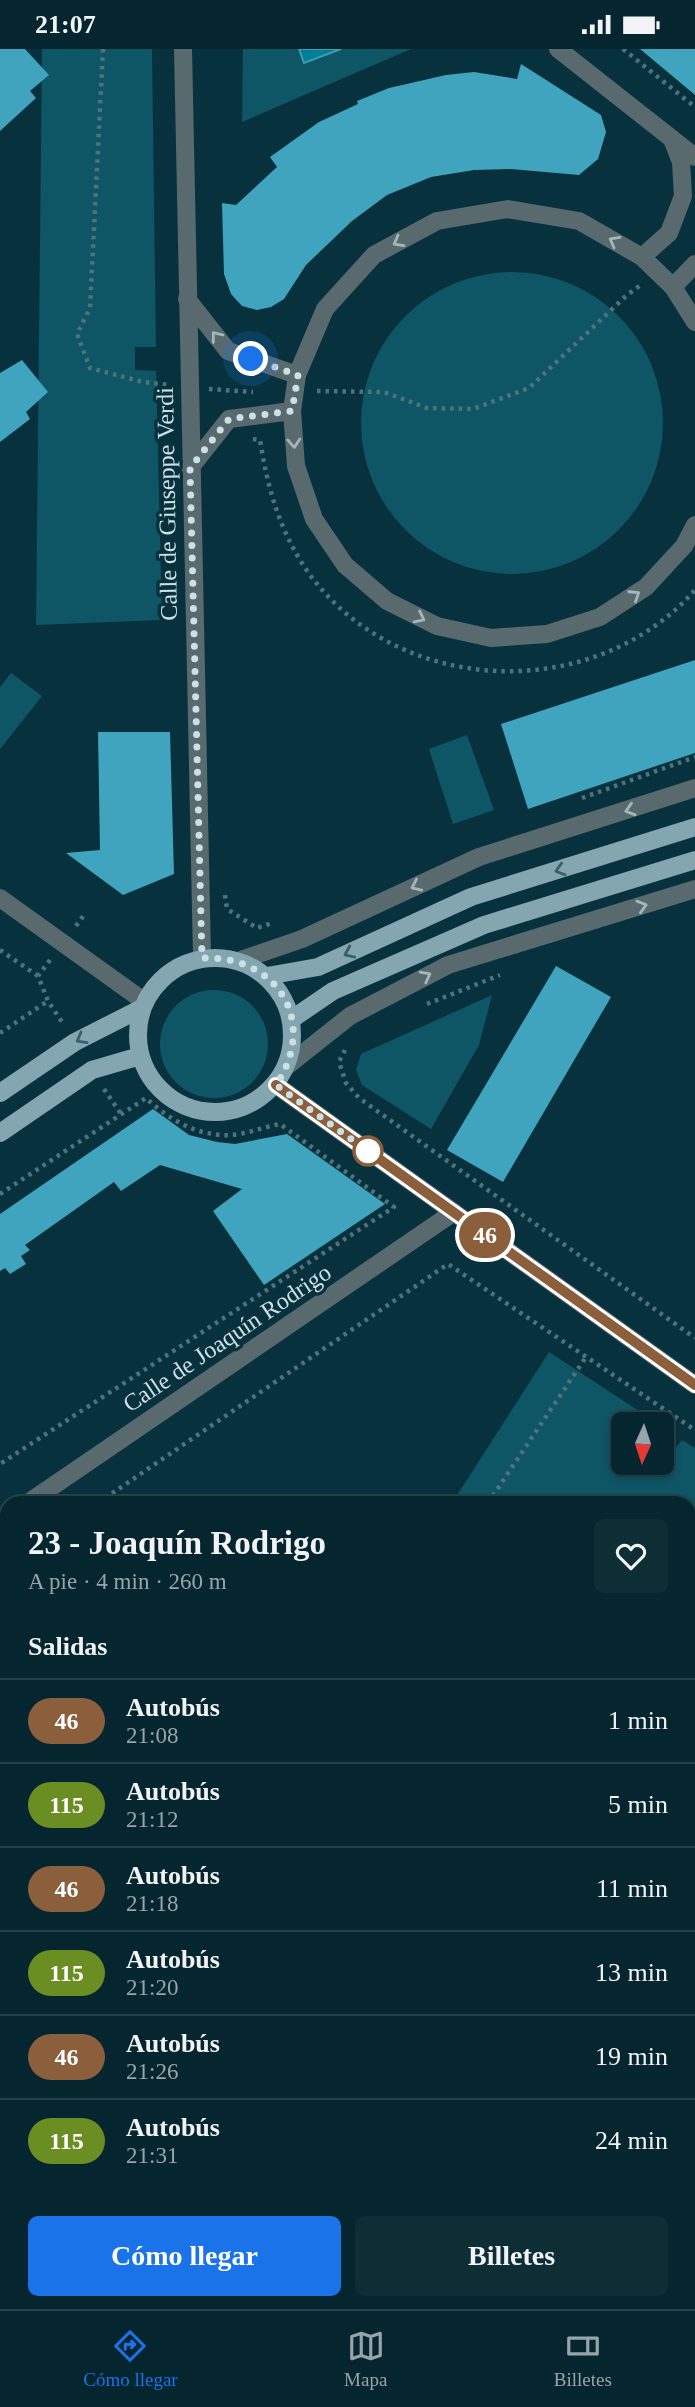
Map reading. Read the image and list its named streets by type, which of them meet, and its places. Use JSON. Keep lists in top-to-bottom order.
{
  "streets": {
    "street": ["Calle de Giuseppe Verdi", "Calle de Joaquín Rodrigo"]
  },
  "lines": ["bus line 46"],
  "north": "bottom",
  "page": {
    "status": "21:07",
    "on_map": "46",
    "heading": [
      ["23 - Joaquín Rodrigo", "A pie · 4 min · 260 m"],
      "Salidas"
    ],
    "list": [
      {
        "mark": "46",
        "name": "Autobús",
        "note": "21:08",
        "value": "1 min"
      },
      {
        "mark": "115",
        "name": "Autobús",
        "note": "21:12",
        "value": "5 min"
      },
      {
        "mark": "46",
        "name": "Autobús",
        "note": "21:18",
        "value": "11 min"
      },
      {
        "mark": "115",
        "name": "Autobús",
        "note": "21:20",
        "value": "13 min"
      },
      {
        "mark": "46",
        "name": "Autobús",
        "note": "21:26",
        "value": "19 min"
      },
      {
        "mark": "115",
        "name": "Autobús",
        "note": "21:31",
        "value": "24 min"
      }
    ],
    "buttons": ["Cómo llegar", "Billetes"],
    "tabs": ["Cómo llegar", "Mapa", "Billetes"]
  }
}
